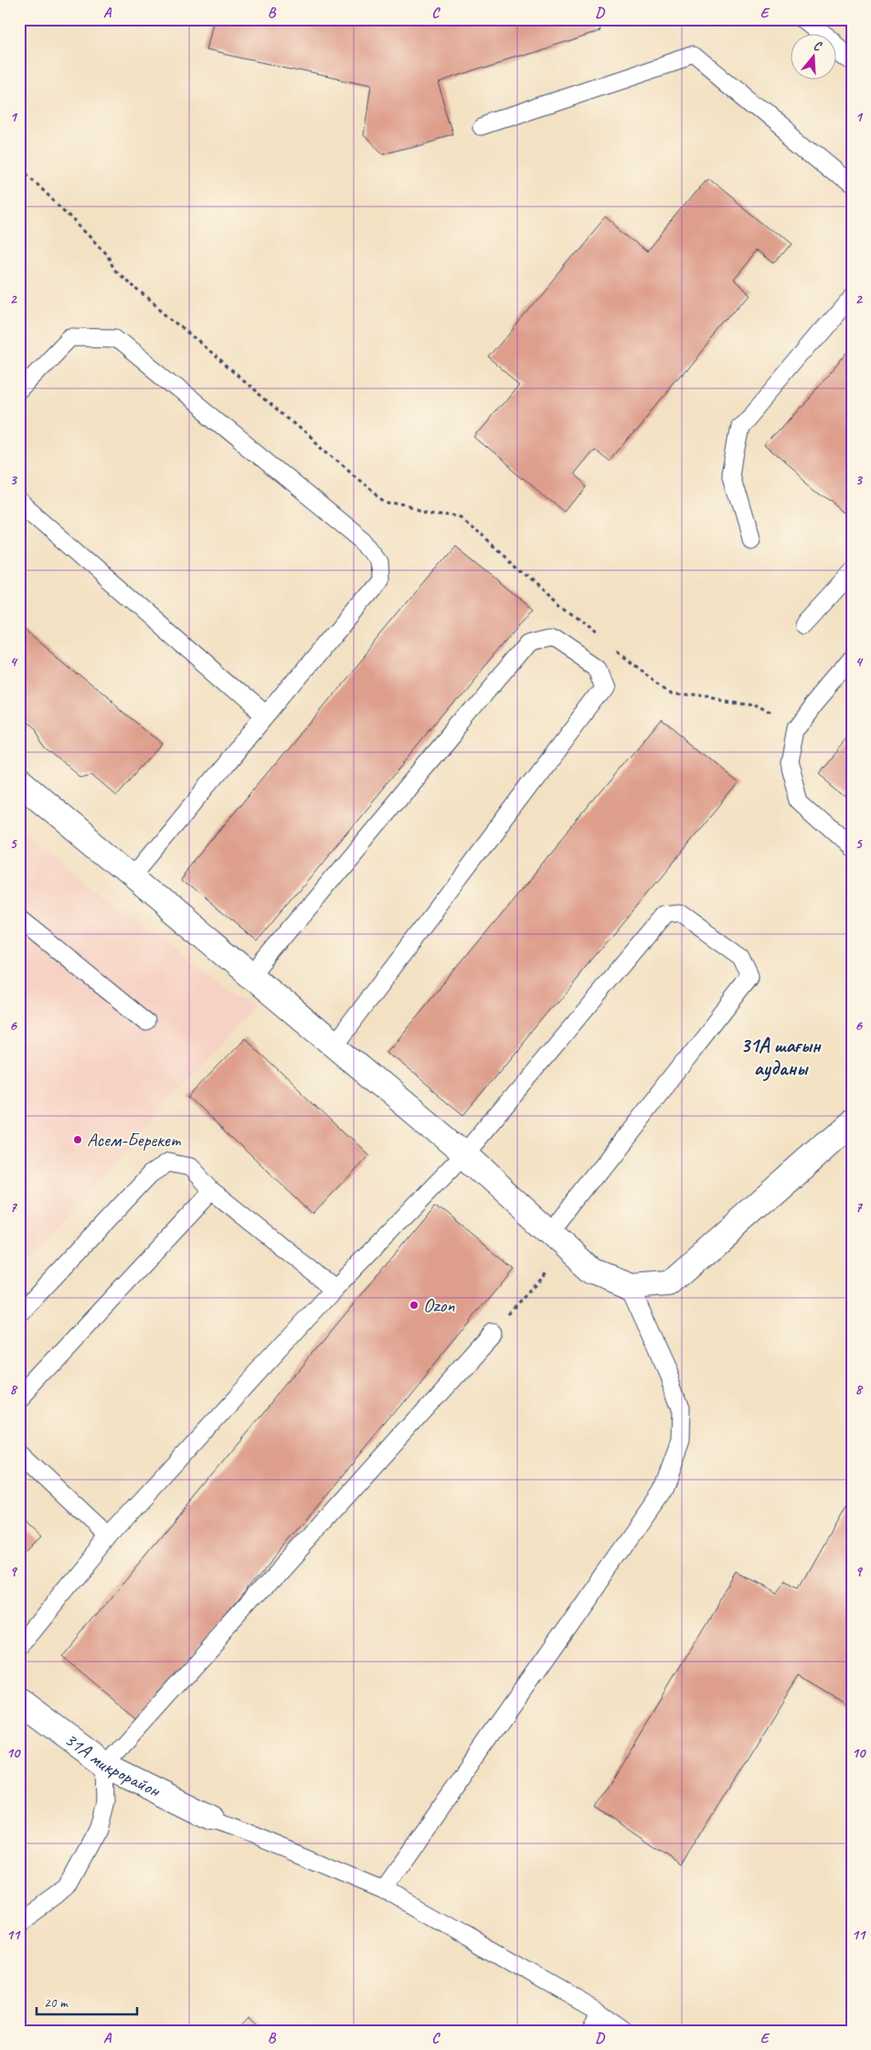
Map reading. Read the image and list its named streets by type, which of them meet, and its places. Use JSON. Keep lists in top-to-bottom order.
{
  "streets": {
    "street": ["31А микрорайон"]
  },
  "districts": ["31А шағын ауданы"],
  "places": ["Асем-Берекет", "Ozon"],
  "scale_bar": "20 m",
  "north": "top",
  "grid": {
    "columns": [
      "A",
      "B",
      "C",
      "D",
      "E"
    ],
    "rows": [
      "1",
      "2",
      "3",
      "4",
      "5",
      "6",
      "7",
      "8",
      "9",
      "10",
      "11"
    ]
  }
}
